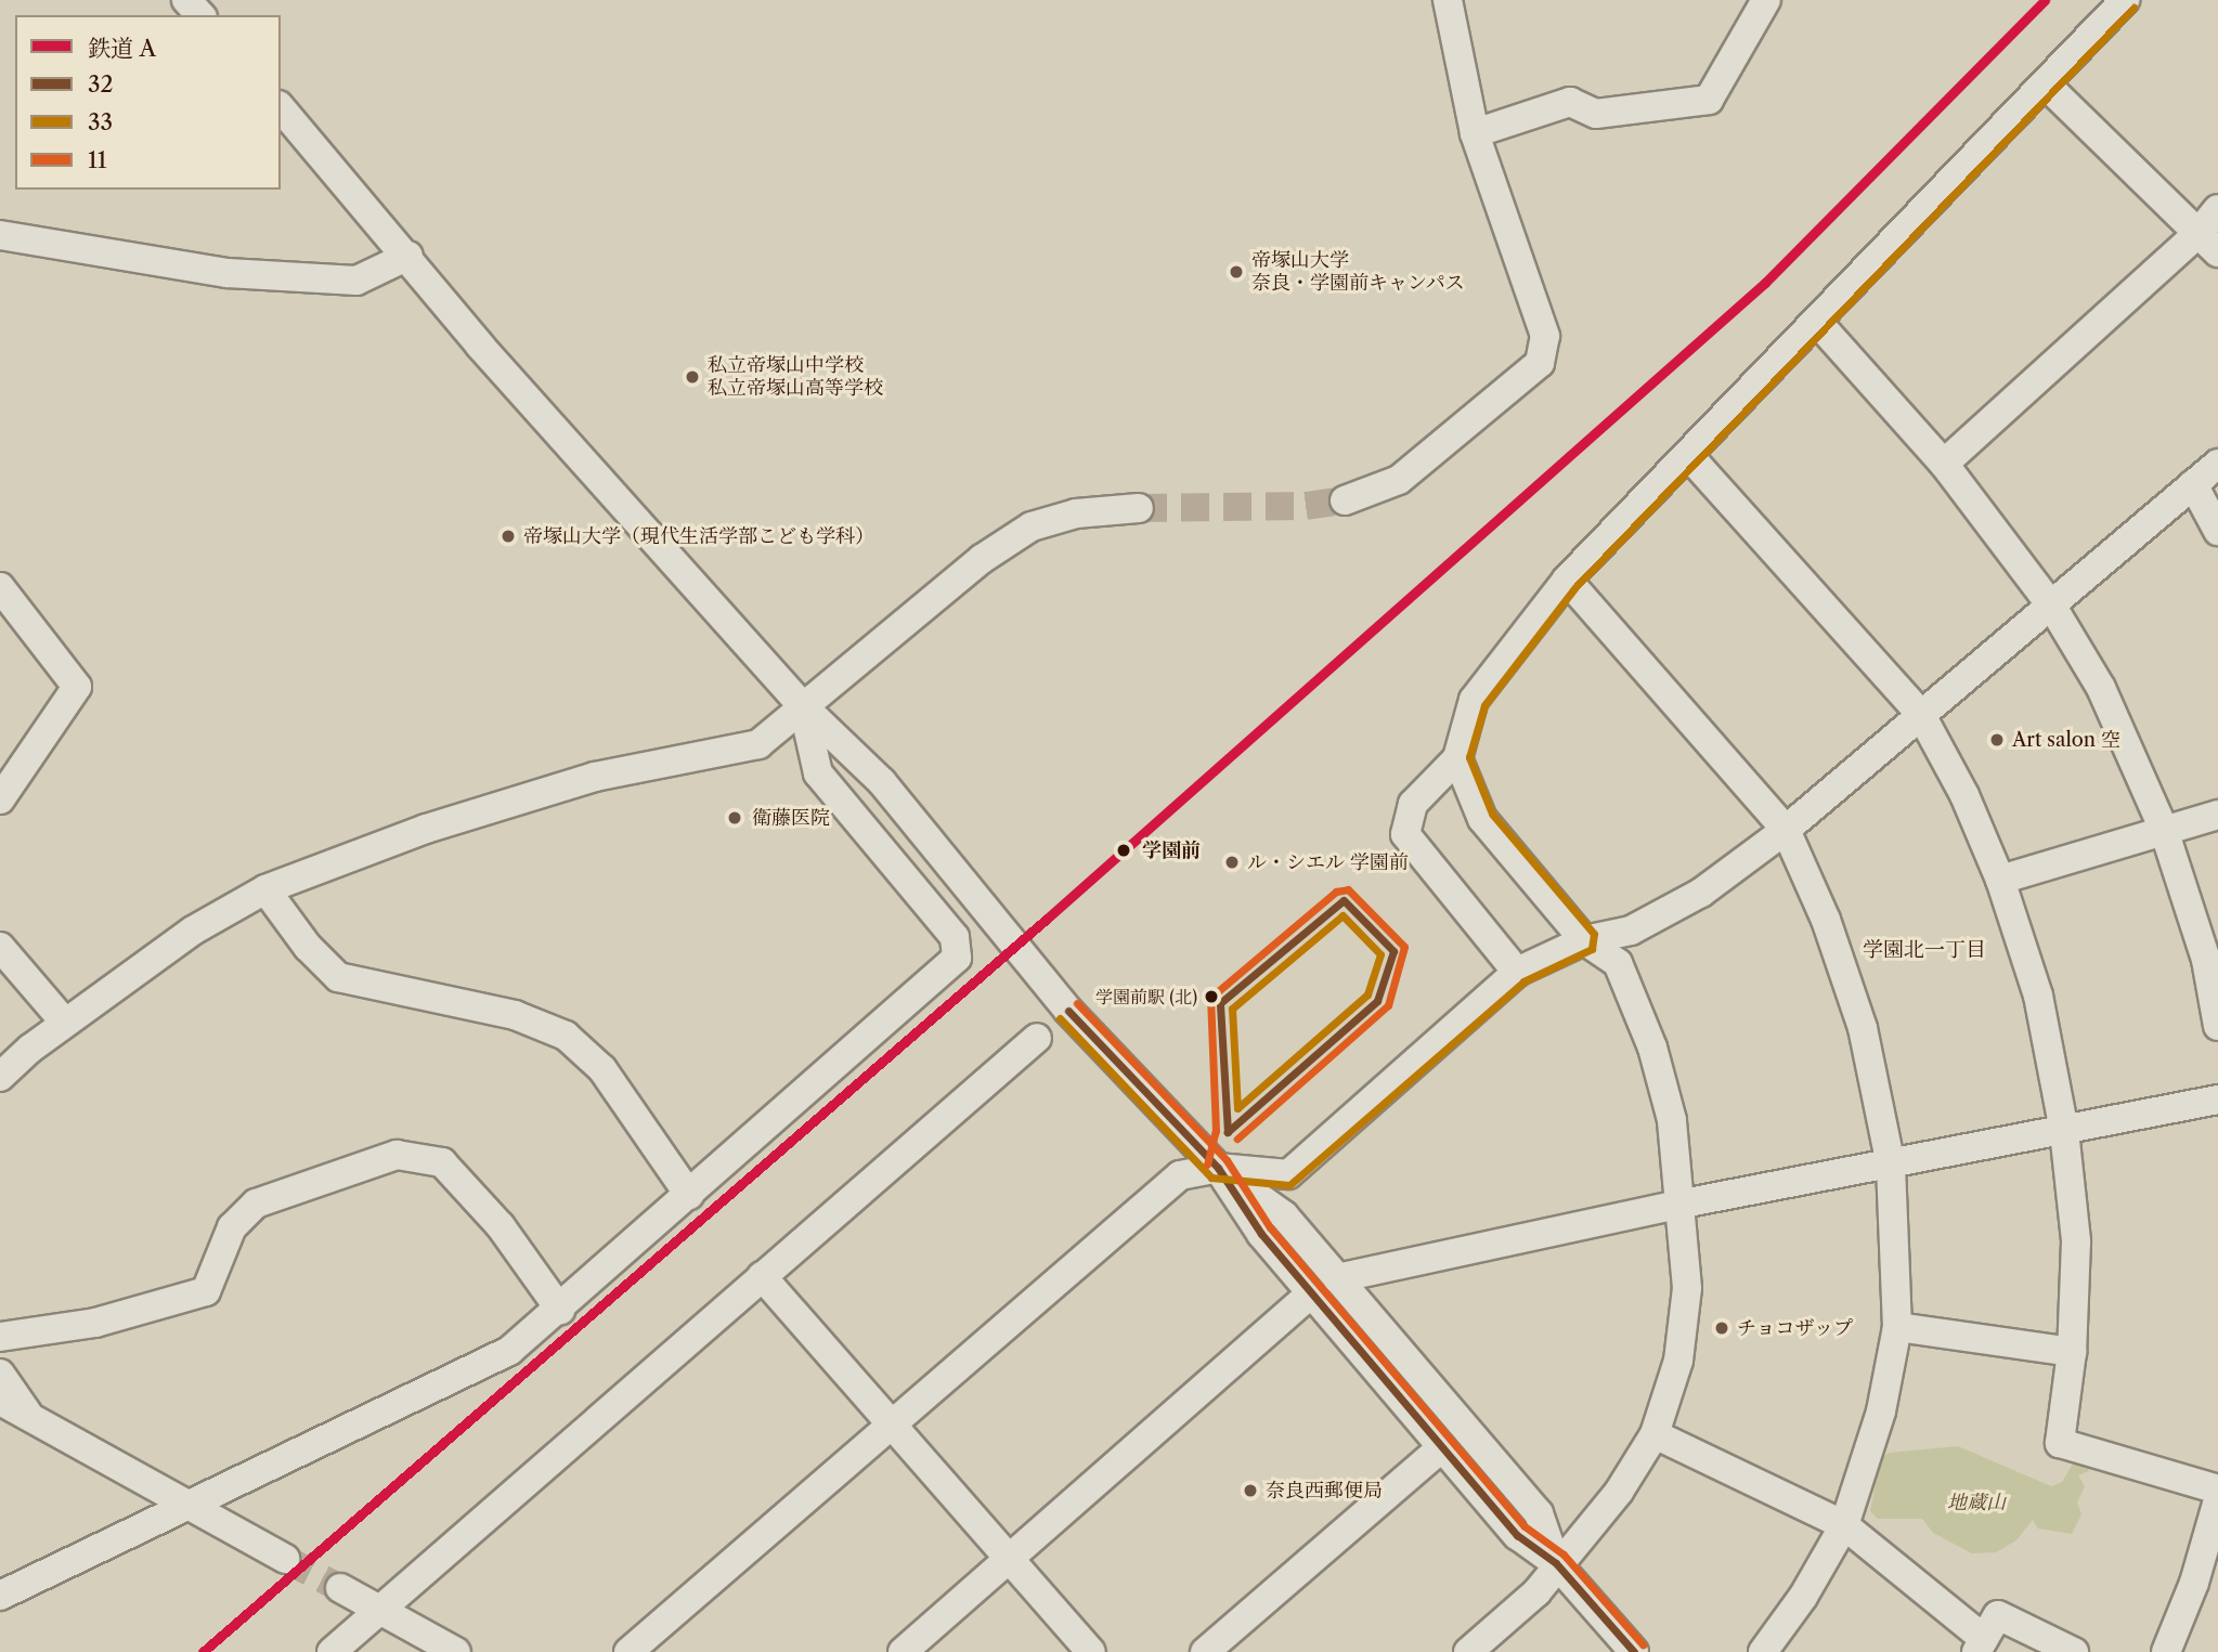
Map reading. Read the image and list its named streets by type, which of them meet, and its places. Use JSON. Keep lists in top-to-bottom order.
{
  "districts": ["学園北一丁目"],
  "parks": ["地蔵山"],
  "places": [
    "帝塚山大学 奈良・学園前キャンパス",
    "私立帝塚山中学校 私立帝塚山高等学校",
    "帝塚山大学（現代生活学部こども学科）",
    "Art salon 空",
    "衛藤医院",
    "学園前",
    "ル・シエル 学園前",
    "学園前駅 (北)",
    "チョコザップ",
    "奈良西郵便局"
  ],
  "lines": [
    "rail line A",
    "transit line 33",
    "transit line 11",
    "transit line 32"
  ],
  "legend": [
    "鉄道 A",
    "32",
    "33",
    "11"
  ]
}
